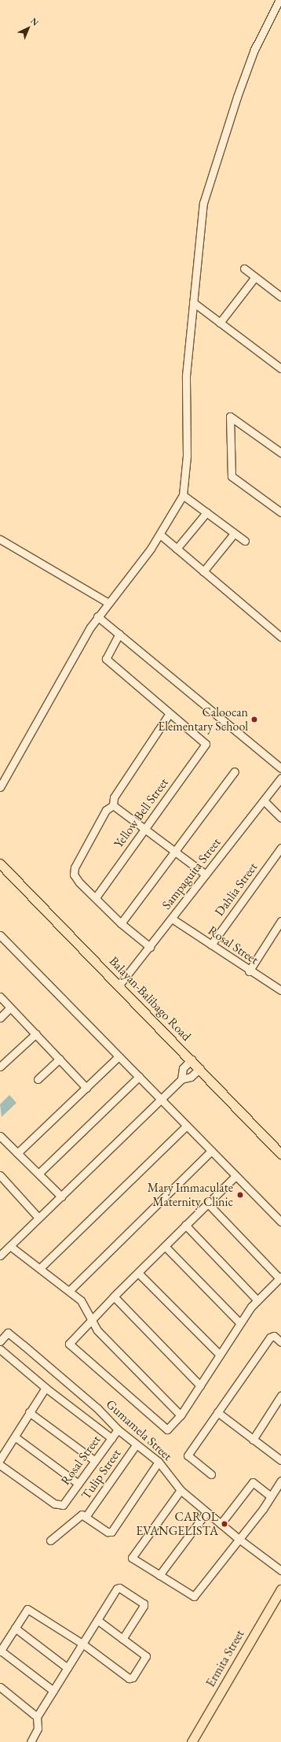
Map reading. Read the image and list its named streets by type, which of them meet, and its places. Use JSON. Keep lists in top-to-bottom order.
{
  "streets": {
    "main road": ["Balayan-Balibago Road", "Ermita Street"],
    "street": [
      "Yellow Bell Street",
      "Sampaguita Street",
      "Dahlia Street",
      "Rosal Street",
      "Gumamela Street",
      "Tulip Street"
    ]
  },
  "crossings": [
    ["Sampaguita Street", "Rosal Street"],
    ["Sampaguita Street", "Balayan-Balibago Road"],
    ["Dahlia Street", "Rosal Street"],
    ["Rosal Street", "Gumamela Street"],
    ["Gumamela Street", "Tulip Street"]
  ],
  "places": ["Caloocan Elementary School", "Mary Immaculate Maternity Clinic", "CAROL EVANGELISTA"],
  "north": "top right"
}
